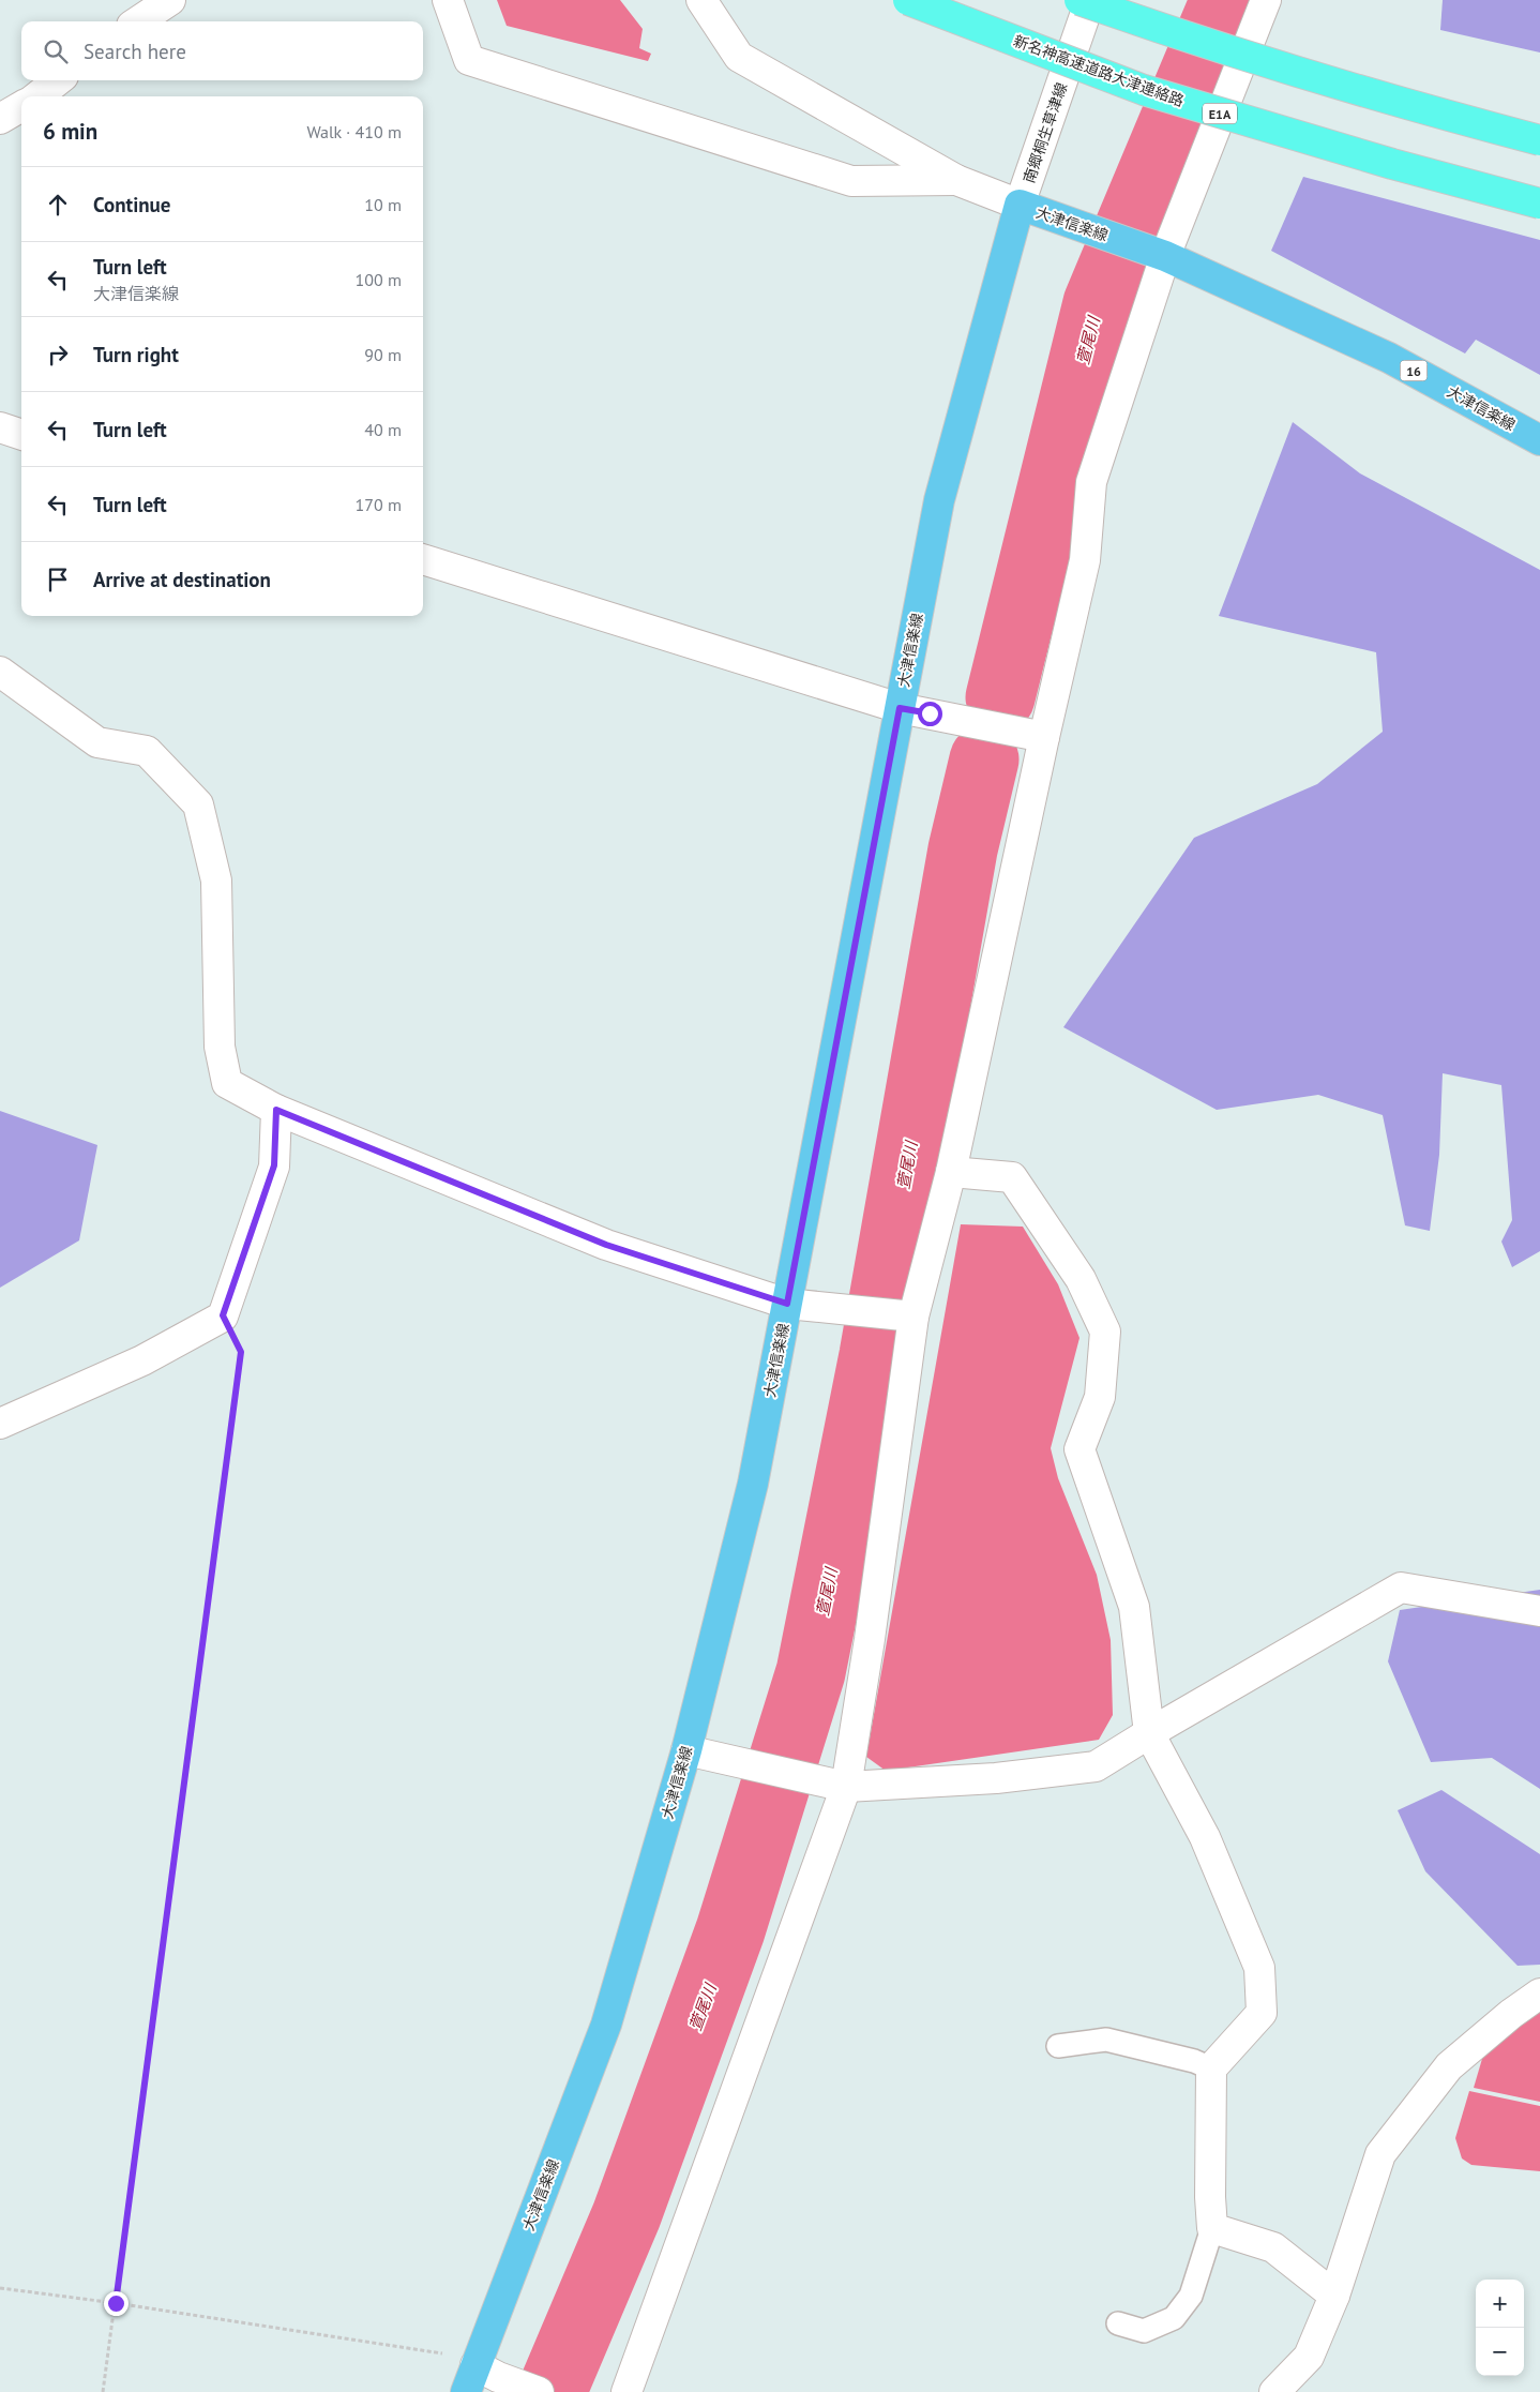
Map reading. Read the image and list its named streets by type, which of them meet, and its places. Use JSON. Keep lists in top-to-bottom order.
{
  "streets": {
    "highway": ["新名神高速道路大津連絡路", "E1A"],
    "main road": ["大津信楽線", "16"],
    "street": ["南郷桐生草津線"]
  },
  "crossings": [
    ["南郷桐生草津線", "大津信楽線"]
  ],
  "water": ["萱尾川"],
  "page": {
    "search": "Search here",
    "heading": ["6 min", "Walk · 410 m"],
    "list": [
      ["Continue", "10 m"],
      ["Turn left", "大津信楽線", "100 m"],
      ["Turn right", "90 m"],
      ["Turn left", "40 m"],
      ["Turn left", "170 m"],
      "Arrive at destination"
    ],
    "map_buttons": ["+", "−"]
  }
}
